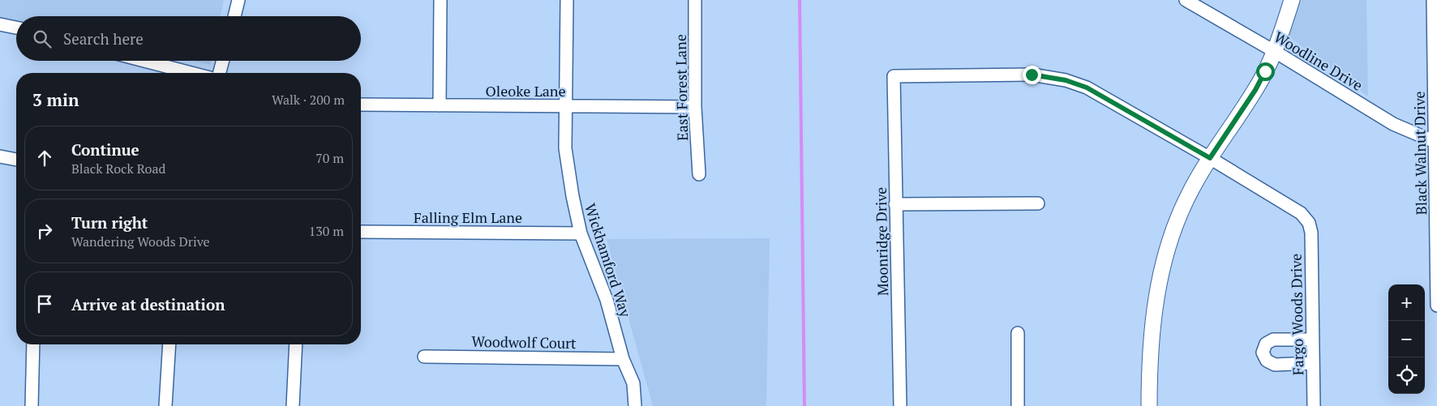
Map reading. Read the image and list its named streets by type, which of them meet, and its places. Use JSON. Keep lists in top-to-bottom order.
{
  "streets": {
    "street": [
      "Woodline Drive",
      "East Forest Lane",
      "Oleoke Lane",
      "Black Walnut Drive",
      "Falling Elm Lane",
      "Moonridge Drive",
      "Wickhamford Way",
      "Fargo Woods Drive",
      "Woodwolf Court"
    ]
  },
  "crossings": [
    ["Woodline Drive", "Black Walnut Drive"],
    ["East Forest Lane", "Oleoke Lane"],
    ["Oleoke Lane", "Wickhamford Way"],
    ["Falling Elm Lane", "Wickhamford Way"],
    ["Moonridge Drive", "Fargo Woods Drive"],
    ["Wickhamford Way", "Woodwolf Court"]
  ],
  "page": {
    "search": "Search here",
    "heading": ["3 min", "Walk · 200 m"],
    "list": [
      ["Continue", "Black Rock Road", "70 m"],
      ["Turn right", "Wandering Woods Drive", "130 m"],
      "Arrive at destination"
    ],
    "map_buttons": ["+", "−"]
  }
}
